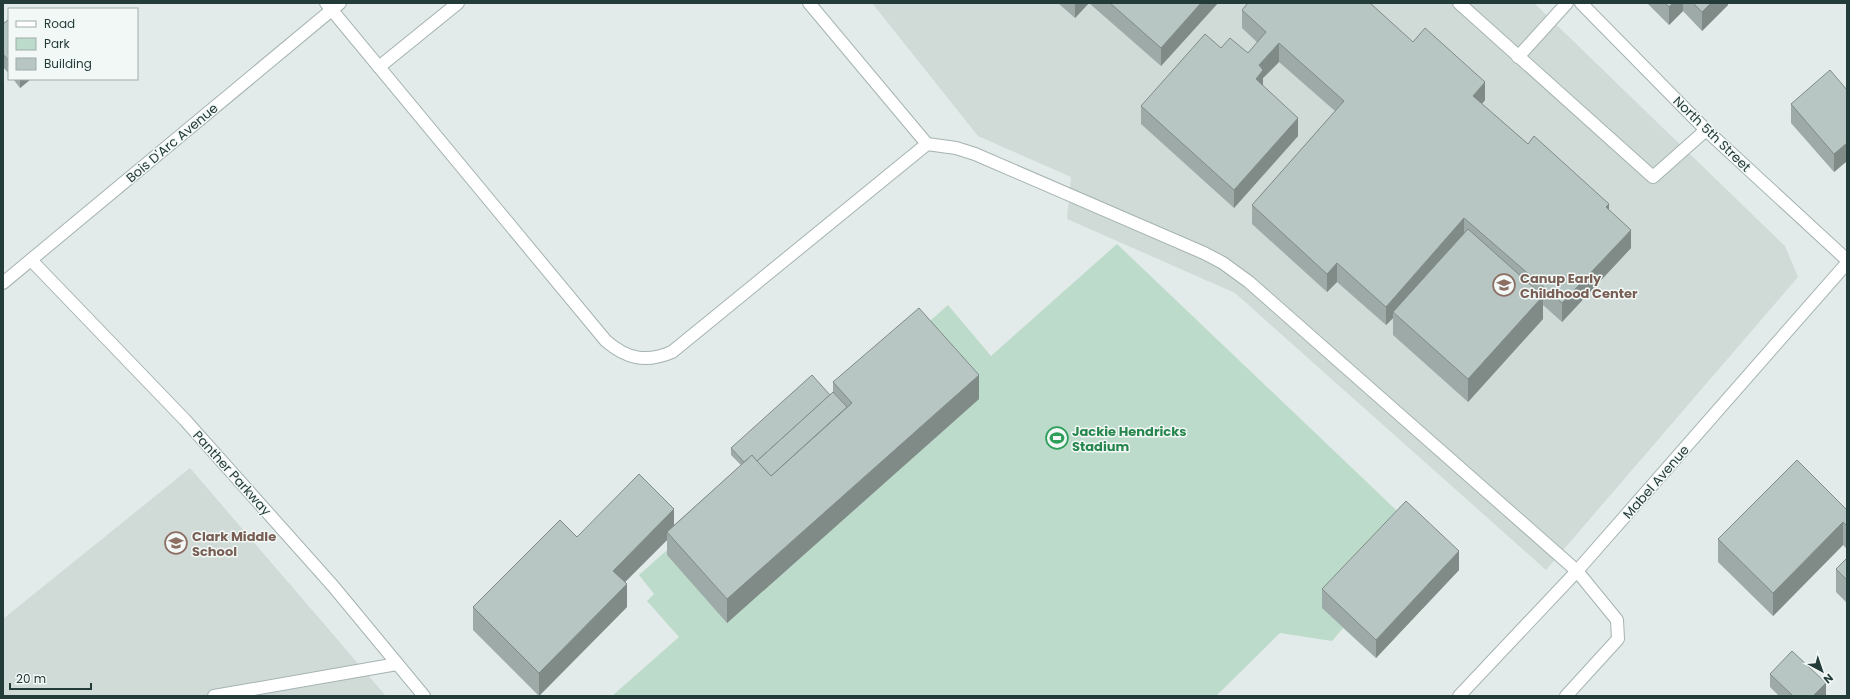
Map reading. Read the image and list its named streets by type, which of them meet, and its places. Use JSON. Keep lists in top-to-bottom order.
{
  "streets": {
    "street": [
      "North 5th Street",
      "Bois D'Arc Avenue",
      "Panther Parkway",
      "Mabel Avenue"
    ]
  },
  "crossings": [
    ["Bois D'Arc Avenue", "Panther Parkway"]
  ],
  "places": {
    "school or university": ["Canup Early Childhood Center", "Clark Middle School"],
    "sports": ["Jackie Hendricks Stadium"]
  },
  "legend": ["Road", "Park", "Building"],
  "scale_bar": "20 m",
  "north": "bottom right"
}
